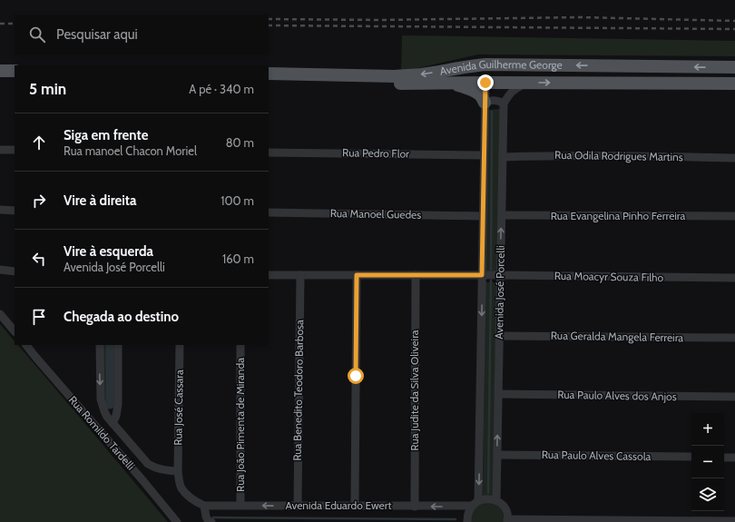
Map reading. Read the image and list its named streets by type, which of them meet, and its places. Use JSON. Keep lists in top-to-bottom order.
{
  "streets": {
    "main road": ["Avenida Guilherme George"],
    "street": [
      "Rua Pedro Flor",
      "Rua Odila Rodrigues Martins",
      "Rua Manoel Guedes",
      "Rua Evangelina Pinho Ferreira",
      "Rua Moacyr Souza Filho",
      "Avenida José Porcelli",
      "Rua Geralda Mangela Ferreira",
      "Rua Benedito Teodoro Barbosa",
      "Rua Judite da Silva Oliveira",
      "Rua Paulo Alves dos Anjos",
      "Rua José Cassara",
      "Rua João Pimenta de Miranda",
      "Rua Romildo Tardelli",
      "Rua Paulo Alves Cassola",
      "Avenida Eduardo Ewert"
    ]
  },
  "crossings": [
    ["Avenida Guilherme George", "Avenida José Porcelli"],
    ["Rua Pedro Flor", "Avenida José Porcelli"],
    ["Rua Odila Rodrigues Martins", "Avenida José Porcelli"],
    ["Rua Manoel Guedes", "Avenida José Porcelli"],
    ["Rua Evangelina Pinho Ferreira", "Avenida José Porcelli"],
    ["Rua Moacyr Souza Filho", "Avenida José Porcelli"],
    ["Rua Moacyr Souza Filho", "Rua Benedito Teodoro Barbosa"],
    ["Rua Moacyr Souza Filho", "Rua Judite da Silva Oliveira"],
    ["Avenida José Porcelli", "Rua Geralda Mangela Ferreira"],
    ["Avenida José Porcelli", "Rua Paulo Alves dos Anjos"],
    ["Avenida José Porcelli", "Rua Paulo Alves Cassola"],
    ["Avenida José Porcelli", "Avenida Eduardo Ewert"],
    ["Rua Benedito Teodoro Barbosa", "Avenida Eduardo Ewert"],
    ["Rua Judite da Silva Oliveira", "Avenida Eduardo Ewert"],
    ["Rua José Cassara", "Avenida Eduardo Ewert"],
    ["Rua João Pimenta de Miranda", "Avenida Eduardo Ewert"]
  ],
  "one_way": ["Avenida Eduardo Ewert"],
  "page": {
    "search": "Pesquisar aqui",
    "heading": ["5 min", "A pé · 340 m"],
    "list": [
      ["Siga em frente", "Rua manoel Chacon Moriel", "80 m"],
      ["Vire à direita", "100 m"],
      ["Vire à esquerda", "Avenida José Porcelli", "160 m"],
      "Chegada ao destino"
    ],
    "map_buttons": ["+", "−"]
  }
}
